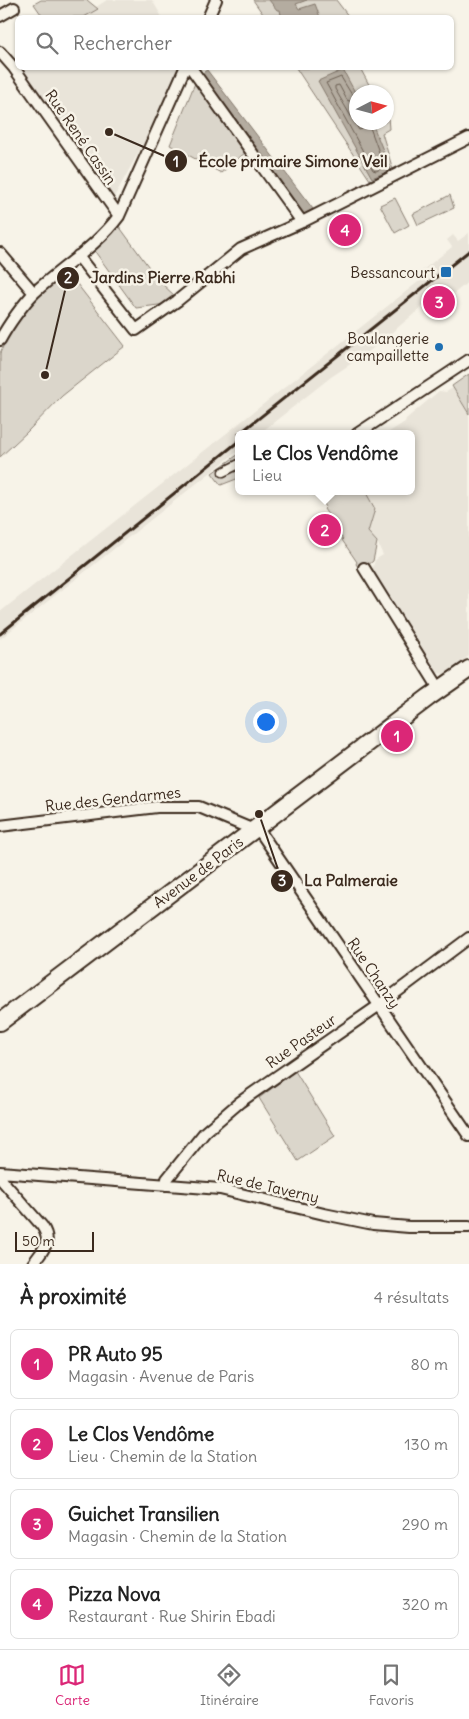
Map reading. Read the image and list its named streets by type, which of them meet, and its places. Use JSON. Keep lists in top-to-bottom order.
{
  "streets": {
    "main road": ["Avenue de Paris"],
    "street": [
      "Rue René Cassin",
      "Rue des Gendarmes",
      "Rue Chanzy",
      "Rue Pasteur",
      "Rue de Taverny"
    ]
  },
  "crossings": [
    ["Rue des Gendarmes", "Avenue de Paris"],
    ["Rue des Gendarmes", "Rue Chanzy"],
    ["Avenue de Paris", "Rue Chanzy"],
    ["Rue Chanzy", "Rue Pasteur"],
    ["Rue Pasteur", "Rue de Taverny"]
  ],
  "places": {
    "other": [
      "École primaire Simone Veil",
      "Boulangerie campaillette",
      "Jardins Pierre Rabhi",
      "La Palmeraie"
    ],
    "transit": ["Bessancourt"]
  },
  "scale_bar": "50 m",
  "north": "right",
  "page": {
    "search": "Rechercher",
    "pins": [
      "4",
      "3",
      "2",
      "1"
    ],
    "popup": ["Le Clos Vendôme", "Lieu"],
    "scale": "50 m",
    "heading": ["À proximité", "4 résultats"],
    "list": [
      {
        "mark": "1",
        "name": "PR Auto 95",
        "note": "Magasin · Avenue de Paris",
        "value": "80 m"
      },
      {
        "mark": "2",
        "name": "Le Clos Vendôme",
        "note": "Lieu · Chemin de la Station",
        "value": "130 m"
      },
      {
        "mark": "3",
        "name": "Guichet Transilien",
        "note": "Magasin · Chemin de la Station",
        "value": "290 m"
      },
      {
        "mark": "4",
        "name": "Pizza Nova",
        "note": "Restaurant · Rue Shirin Ebadi",
        "value": "320 m"
      }
    ],
    "nav": ["Carte", "Itinéraire", "Favoris"]
  }
}
